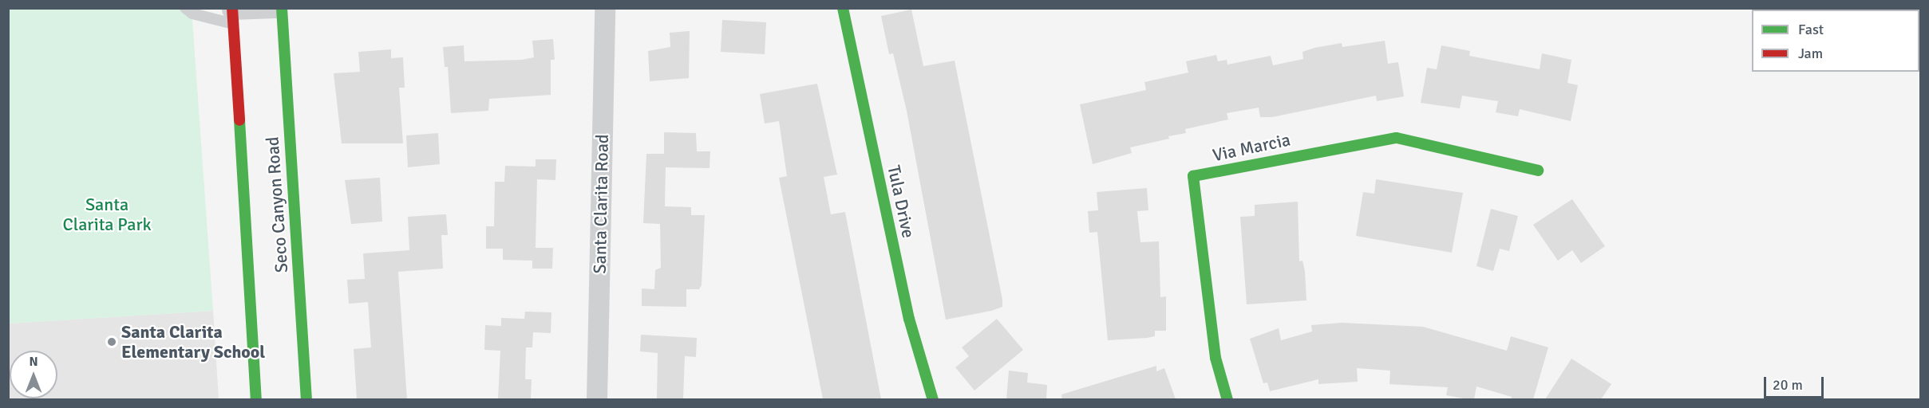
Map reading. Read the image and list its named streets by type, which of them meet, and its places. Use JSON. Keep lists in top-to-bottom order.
{
  "streets": {
    "street": [
      "Via Marcia",
      "Tula Drive",
      "Santa Clarita Road",
      "Seco Canyon Road"
    ]
  },
  "parks": ["Santa Clarita Park"],
  "places": ["Santa Clarita Elementary School"],
  "legend": ["Fast", "Jam"],
  "scale_bar": "20 m",
  "north": "top"
}
